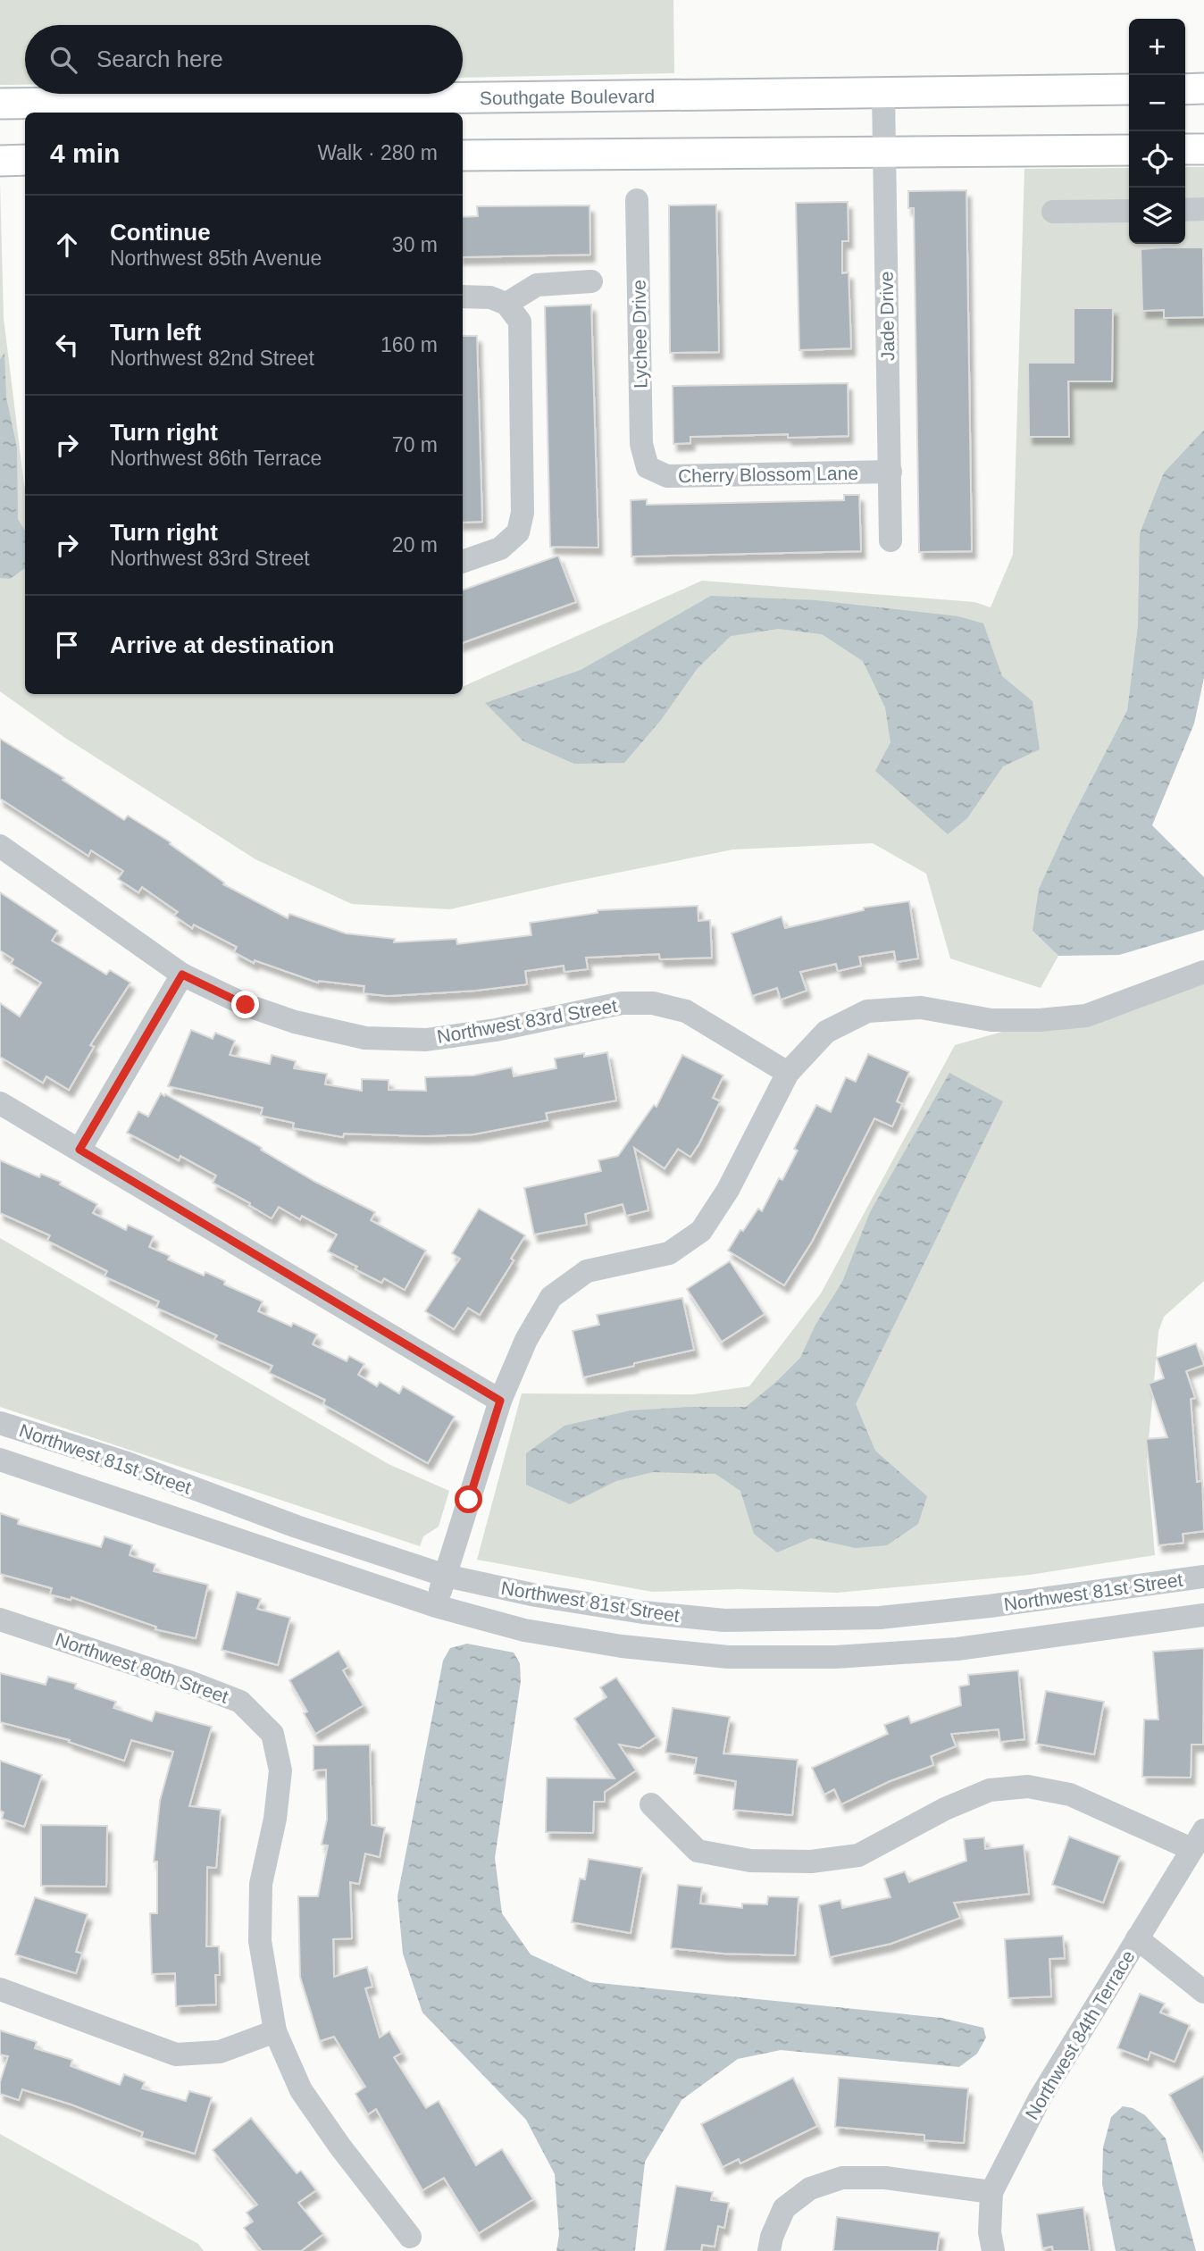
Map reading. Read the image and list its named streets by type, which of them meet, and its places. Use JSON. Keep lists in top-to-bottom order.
{
  "streets": {
    "main road": ["Southgate Boulevard"],
    "street": [
      "Jade Drive",
      "Lychee Drive",
      "Cherry Blossom Lane",
      "Northwest 83rd Street",
      "Northwest 81st Street",
      "Northwest 80th Street",
      "Northwest 84th Terrace"
    ]
  },
  "crossings": [
    ["Southgate Boulevard", "Jade Drive"],
    ["Jade Drive", "Cherry Blossom Lane"],
    ["Lychee Drive", "Cherry Blossom Lane"]
  ],
  "page": {
    "map_buttons": ["+", "−"],
    "search": "Search here",
    "heading": ["4 min", "Walk · 280 m"],
    "list": [
      ["Continue", "Northwest 85th Avenue", "30 m"],
      ["Turn left", "Northwest 82nd Street", "160 m"],
      ["Turn right", "Northwest 86th Terrace", "70 m"],
      ["Turn right", "Northwest 83rd Street", "20 m"],
      "Arrive at destination"
    ]
  }
}
